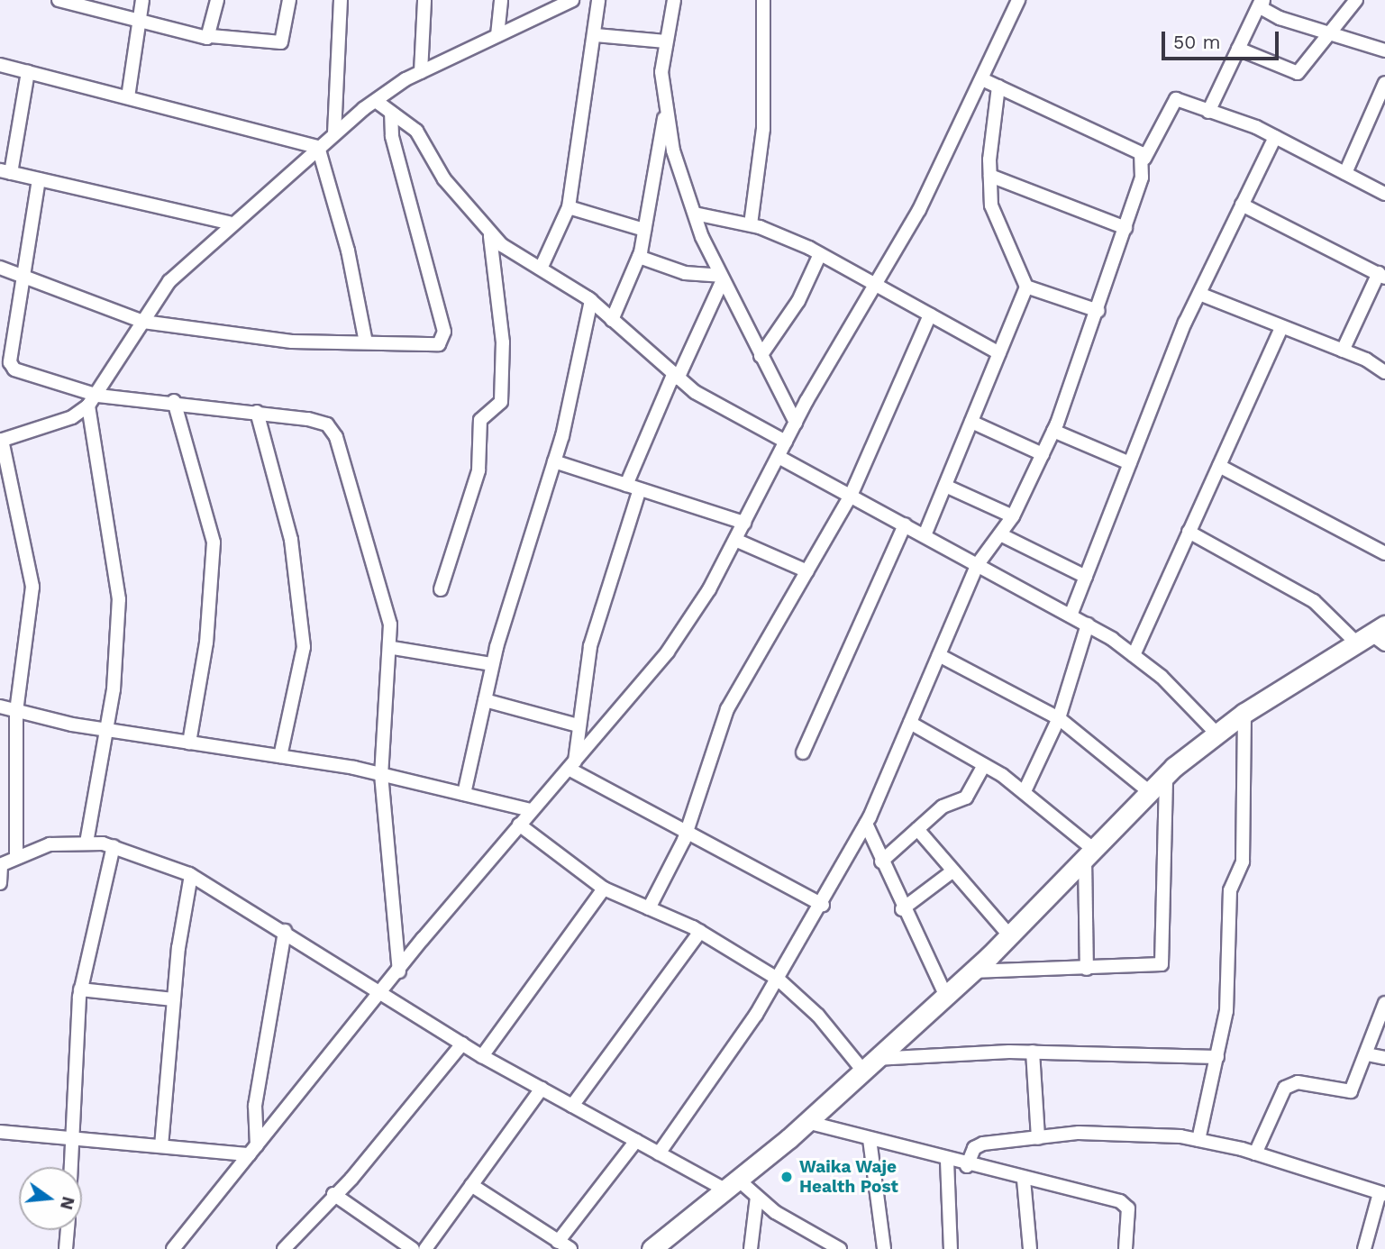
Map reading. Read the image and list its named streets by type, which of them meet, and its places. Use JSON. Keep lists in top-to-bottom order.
{
  "places": ["Waika Waje Health Post"],
  "scale_bar": "50 m",
  "north": "right"
}
